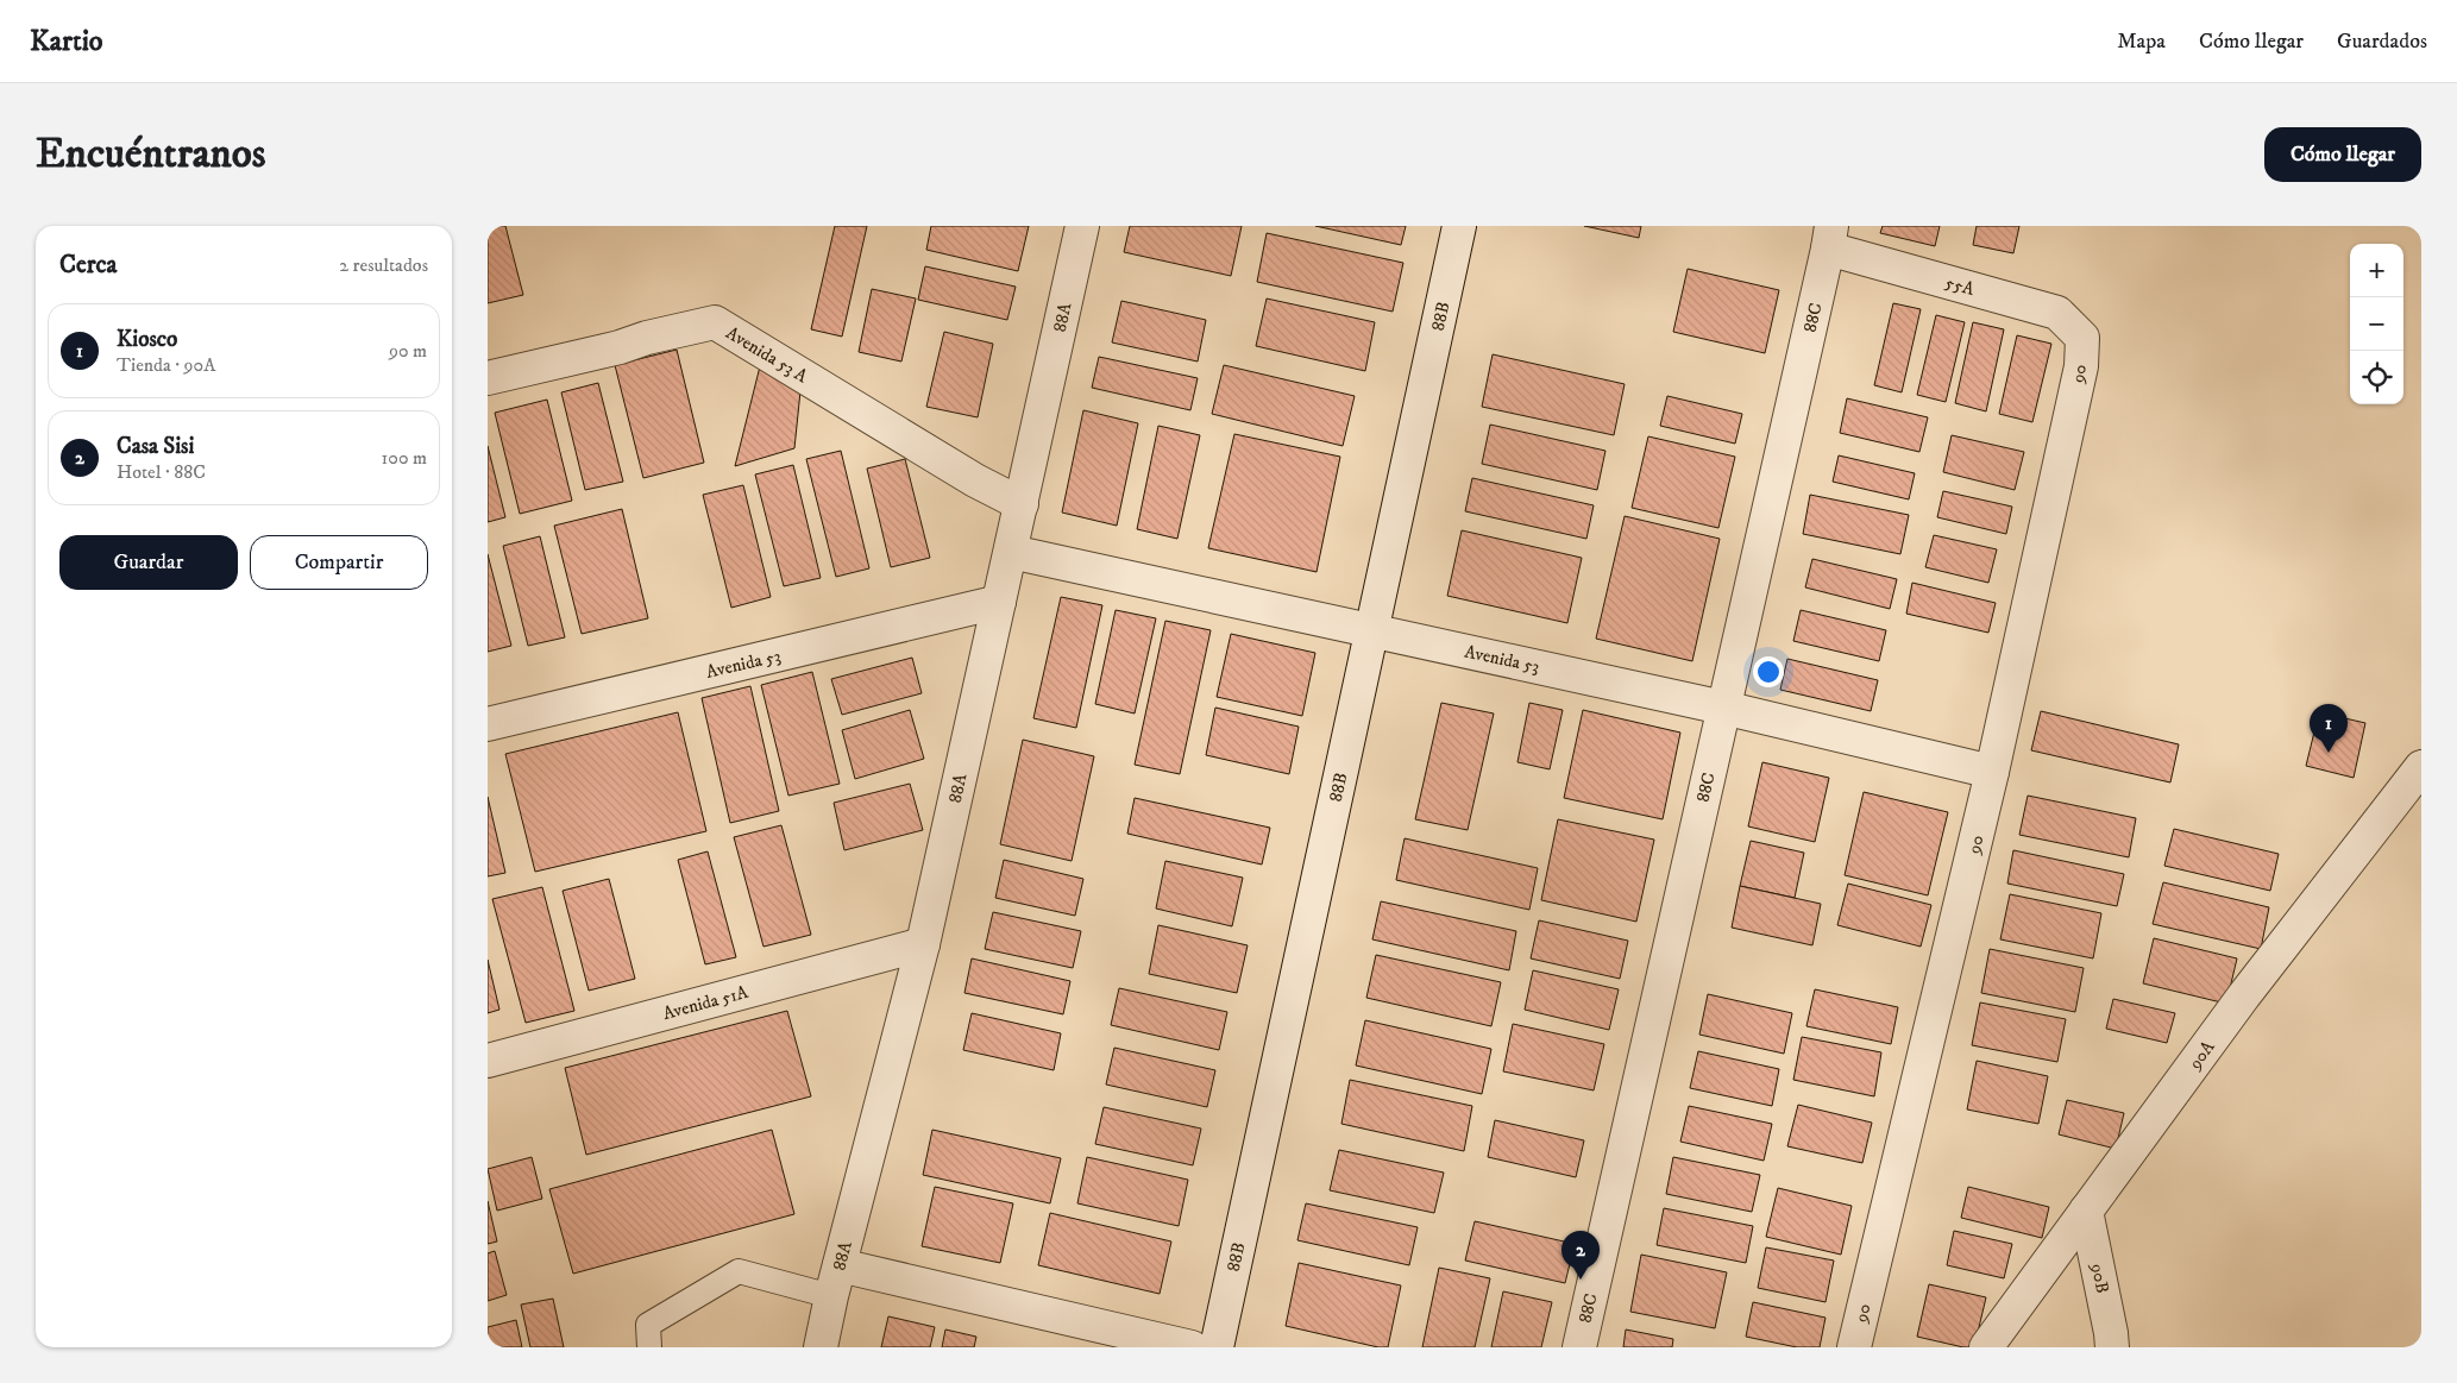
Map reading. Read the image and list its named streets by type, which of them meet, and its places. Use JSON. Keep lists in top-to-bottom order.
{
  "streets": {
    "street": [
      "55A",
      "88B",
      "88A",
      "88C",
      "Avenida 53 A",
      "90",
      "Avenida 53",
      "Avenida 51A",
      "90A",
      "90B"
    ]
  },
  "crossings": [
    ["55A", "88C"],
    ["55A", "90"],
    ["88B", "Avenida 53"],
    ["88A", "Avenida 53 A"],
    ["88A", "Avenida 53"],
    ["88A", "Avenida 51A"],
    ["88C", "Avenida 53"],
    ["90", "Avenida 53"],
    ["90A", "90B"]
  ],
  "page": {
    "header": "Kartio",
    "nav": ["Mapa", "Cómo llegar", "Guardados"],
    "buttons": [
      "Cómo llegar",
      ["Guardar", "Compartir"]
    ],
    "title": "Encuéntranos",
    "heading": ["Cerca", "2 resultados"],
    "map_buttons": ["+", "−"],
    "list": [
      {
        "mark": "1",
        "name": "Kiosco",
        "note": "Tienda · 90A",
        "value": "90 m"
      },
      {
        "mark": "2",
        "name": "Casa Sisi",
        "note": "Hotel · 88C",
        "value": "100 m"
      }
    ],
    "pins": ["1", "2"]
  }
}
